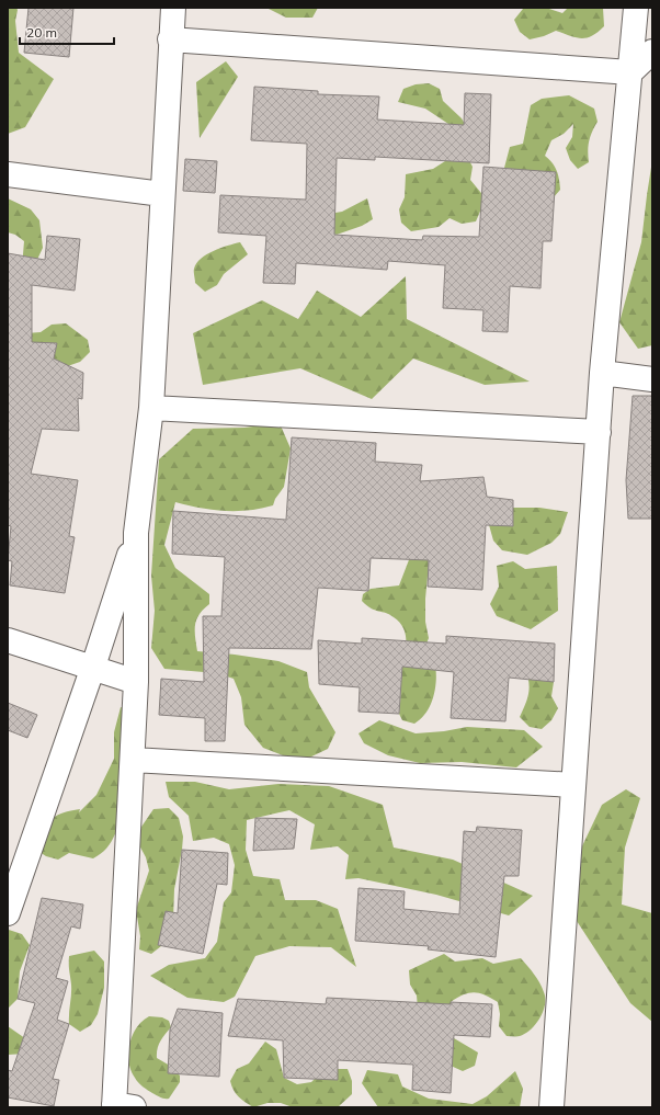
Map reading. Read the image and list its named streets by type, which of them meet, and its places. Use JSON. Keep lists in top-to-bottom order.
{
  "scale_bar": "20 m"
}
